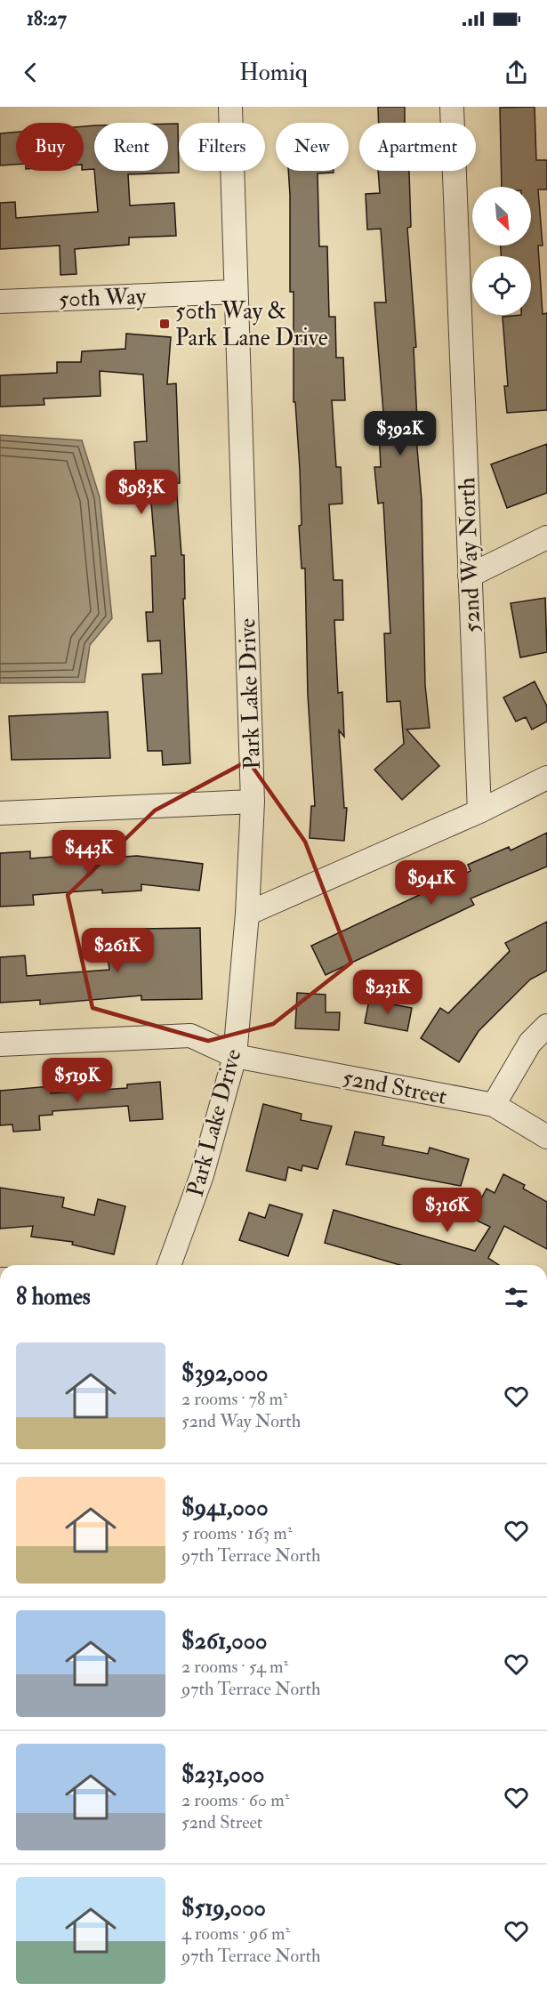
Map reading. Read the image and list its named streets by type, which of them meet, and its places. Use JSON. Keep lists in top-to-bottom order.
{
  "streets": {
    "street": [
      "50th Way",
      "52nd Way North",
      "Park Lake Drive",
      "52nd Street"
    ]
  },
  "crossings": [
    ["50th Way", "Park Lake Drive"],
    ["Park Lake Drive", "52nd Street"]
  ],
  "places": {
    "transit": ["50th Way & Park Lane Drive"]
  },
  "north": "bottom right",
  "page": {
    "status": "18:27",
    "header": "Homiq",
    "chip": [
      "Buy",
      "Rent",
      "Filters",
      "New",
      "Apartment"
    ],
    "price": [
      "$392K",
      "$983K",
      "$443K",
      "$941K",
      "$261K",
      "$231K",
      "$519K",
      "$316K"
    ],
    "heading": "8 homes",
    "list": [
      {
        "name": "$392,000",
        "note": "2 rooms · 78 m² · 52nd Way North"
      },
      {
        "name": "$941,000",
        "note": "5 rooms · 163 m² · 97th Terrace North"
      },
      {
        "name": "$261,000",
        "note": "2 rooms · 54 m² · 97th Terrace North"
      },
      {
        "name": "$231,000",
        "note": "2 rooms · 60 m² · 52nd Street"
      },
      {
        "name": "$519,000",
        "note": "4 rooms · 96 m² · 97th Terrace North"
      }
    ]
  }
}
